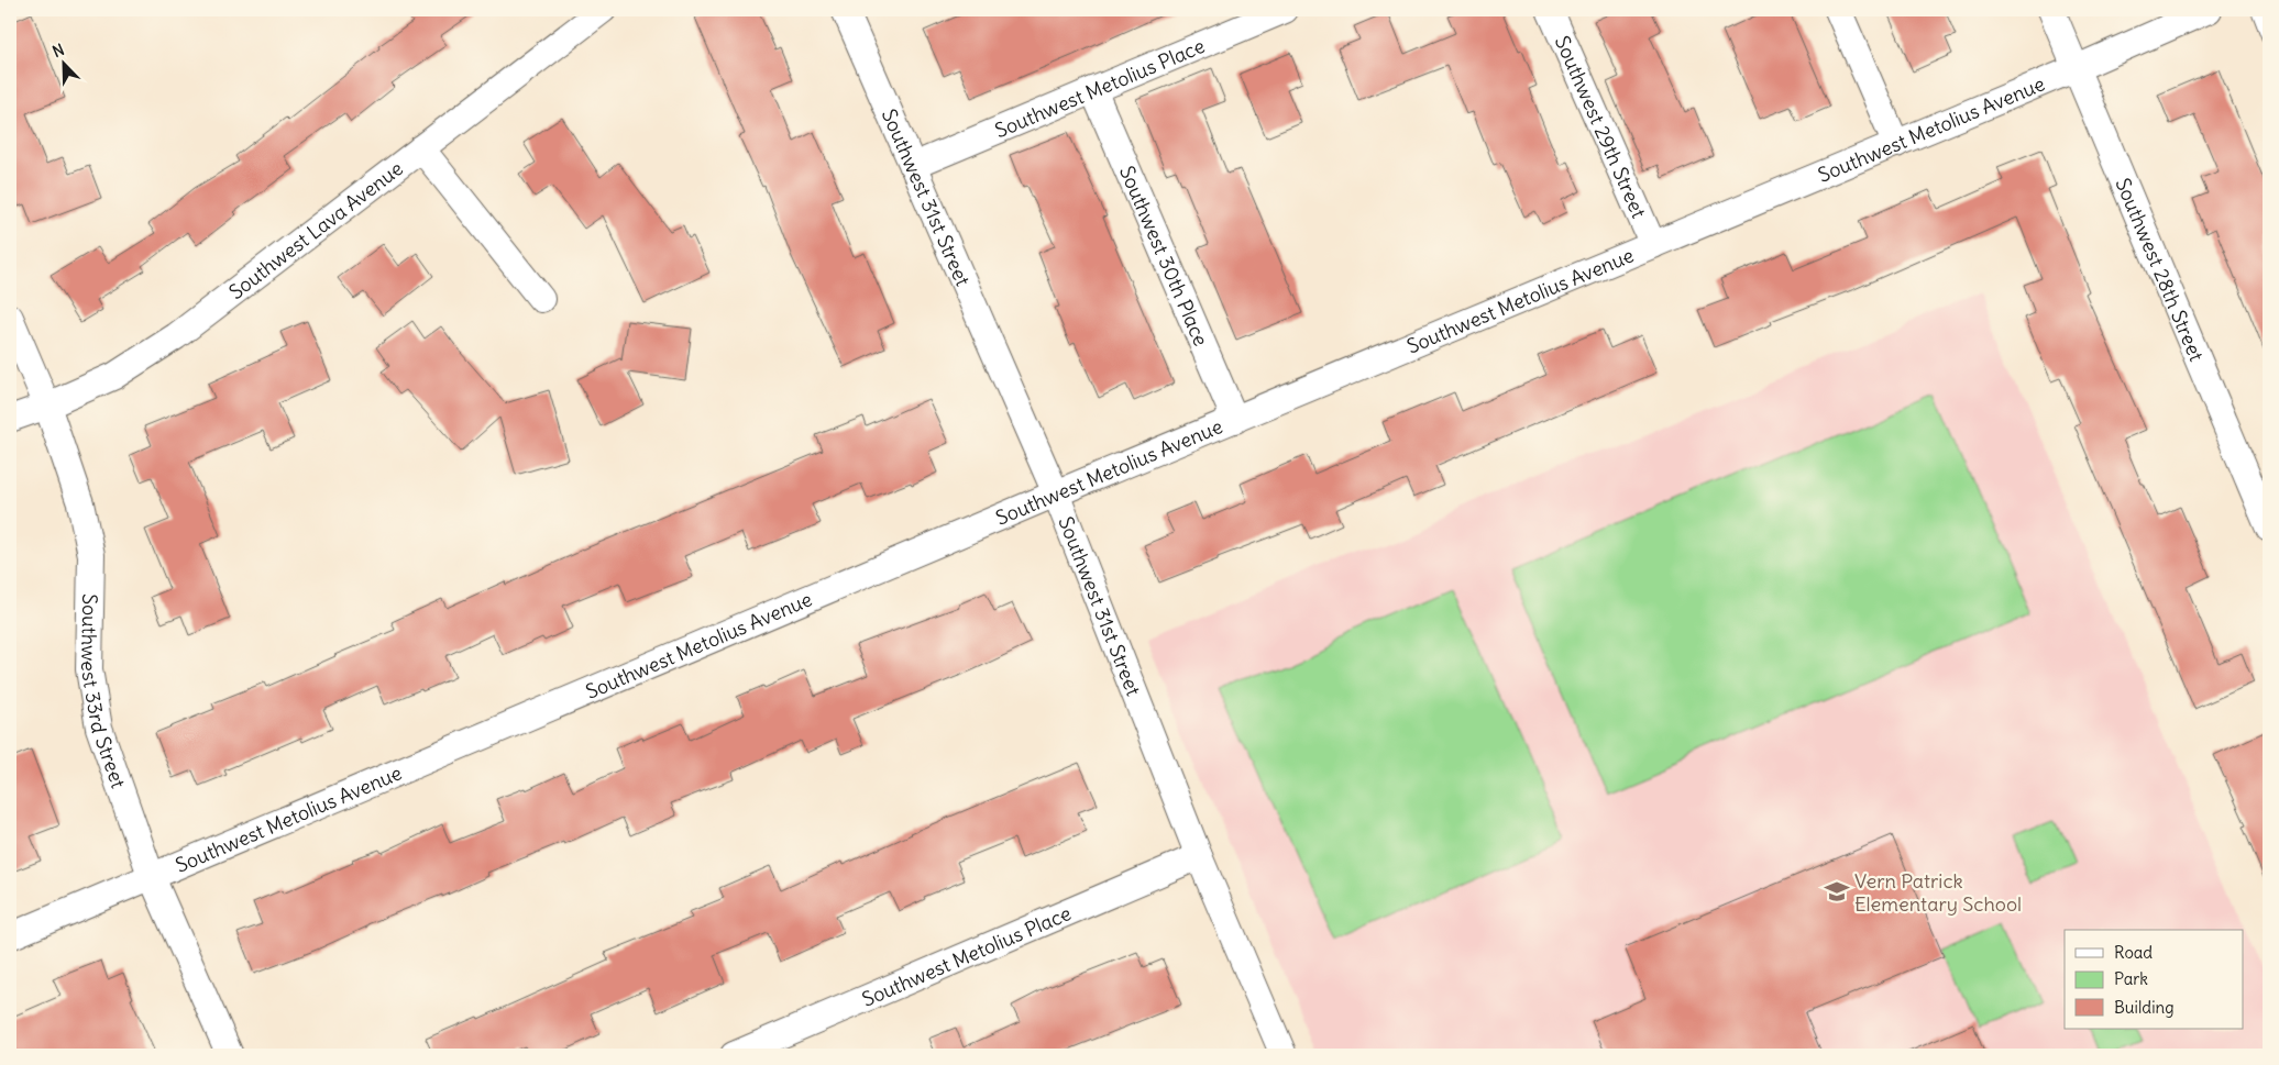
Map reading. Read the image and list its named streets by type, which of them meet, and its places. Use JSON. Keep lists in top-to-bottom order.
{
  "streets": {
    "street": [
      "Southwest Metolius Place",
      "Southwest 29th Street",
      "Southwest Metolius Avenue",
      "Southwest 31st Street",
      "Southwest Lava Avenue",
      "Southwest 30th Place",
      "Southwest 28th Street",
      "Southwest 33rd Street"
    ]
  },
  "crossings": [
    ["Southwest Metolius Place", "Southwest 31st Street"],
    ["Southwest Metolius Place", "Southwest 30th Place"],
    ["Southwest 29th Street", "Southwest Metolius Avenue"],
    ["Southwest Metolius Avenue", "Southwest 31st Street"],
    ["Southwest Metolius Avenue", "Southwest 30th Place"],
    ["Southwest Metolius Avenue", "Southwest 28th Street"],
    ["Southwest Metolius Avenue", "Southwest 33rd Street"],
    ["Southwest Lava Avenue", "Southwest 33rd Street"]
  ],
  "places": {
    "school or university": ["Vern Patrick Elementary School"]
  },
  "legend": ["Road", "Park", "Building"],
  "north": "top left"
}
